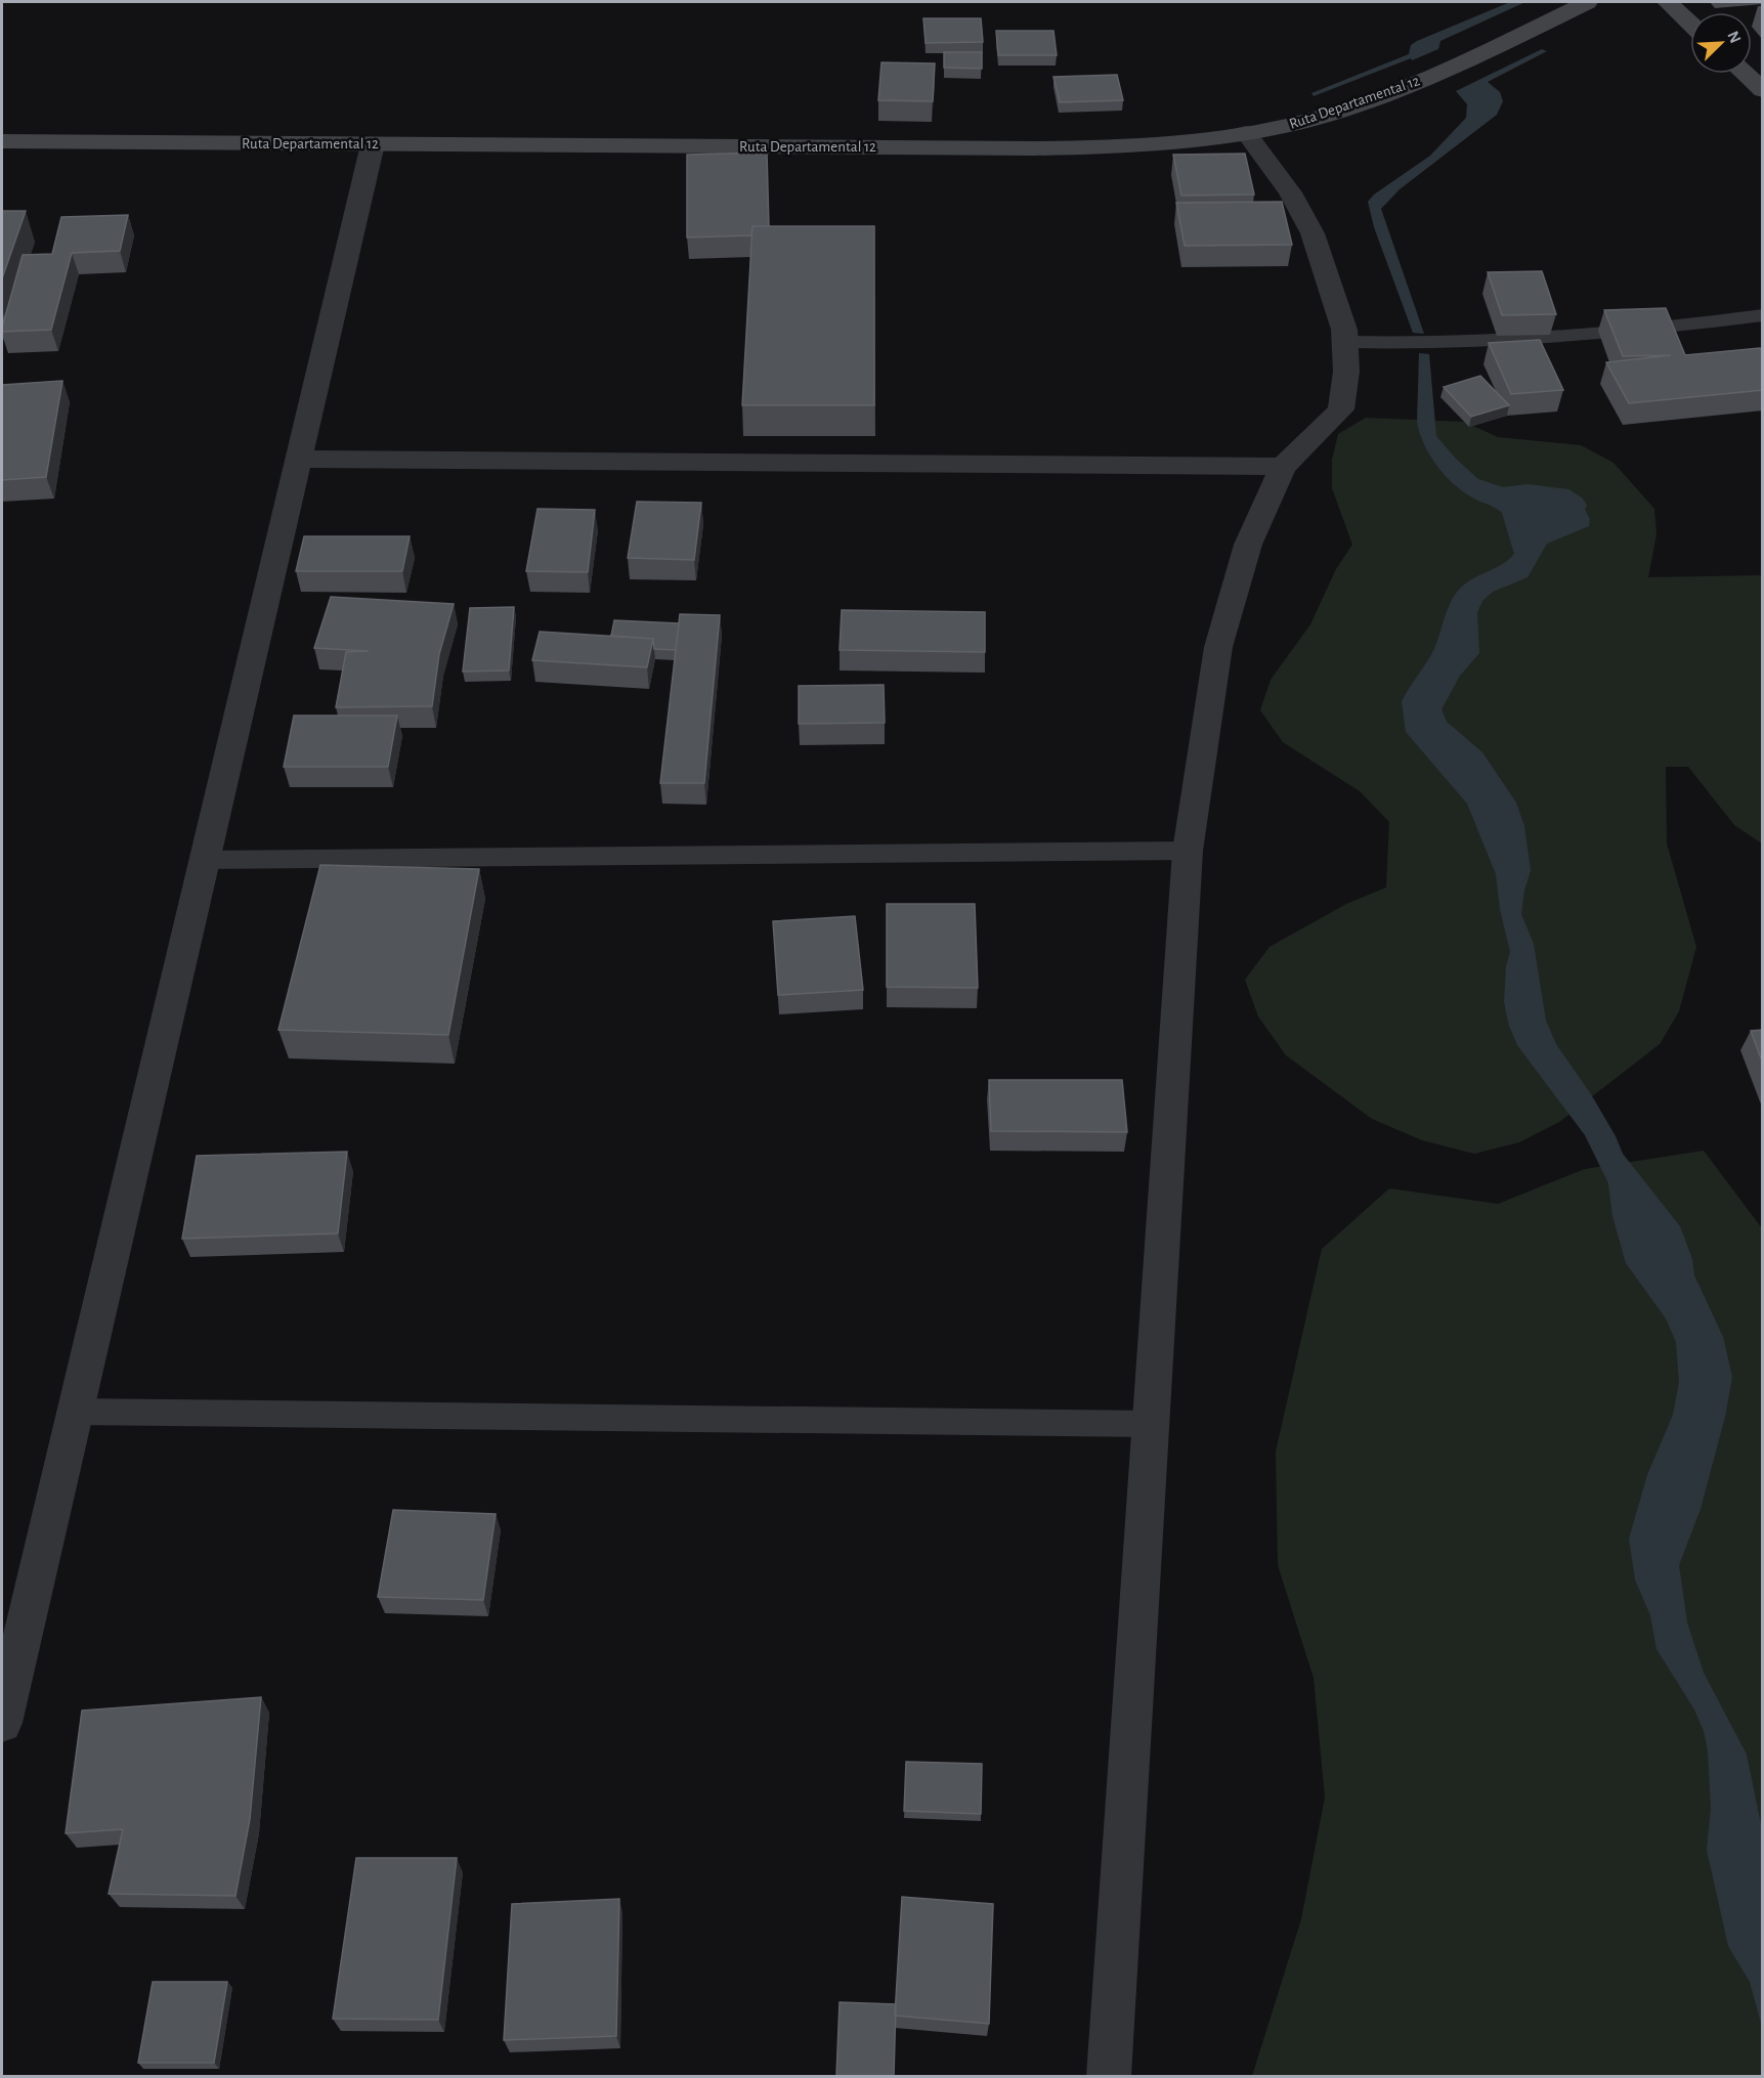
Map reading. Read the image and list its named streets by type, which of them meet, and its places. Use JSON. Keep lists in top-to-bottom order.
{
  "streets": {
    "main road": ["Ruta Departamental 12"]
  },
  "north": "top right"
}
